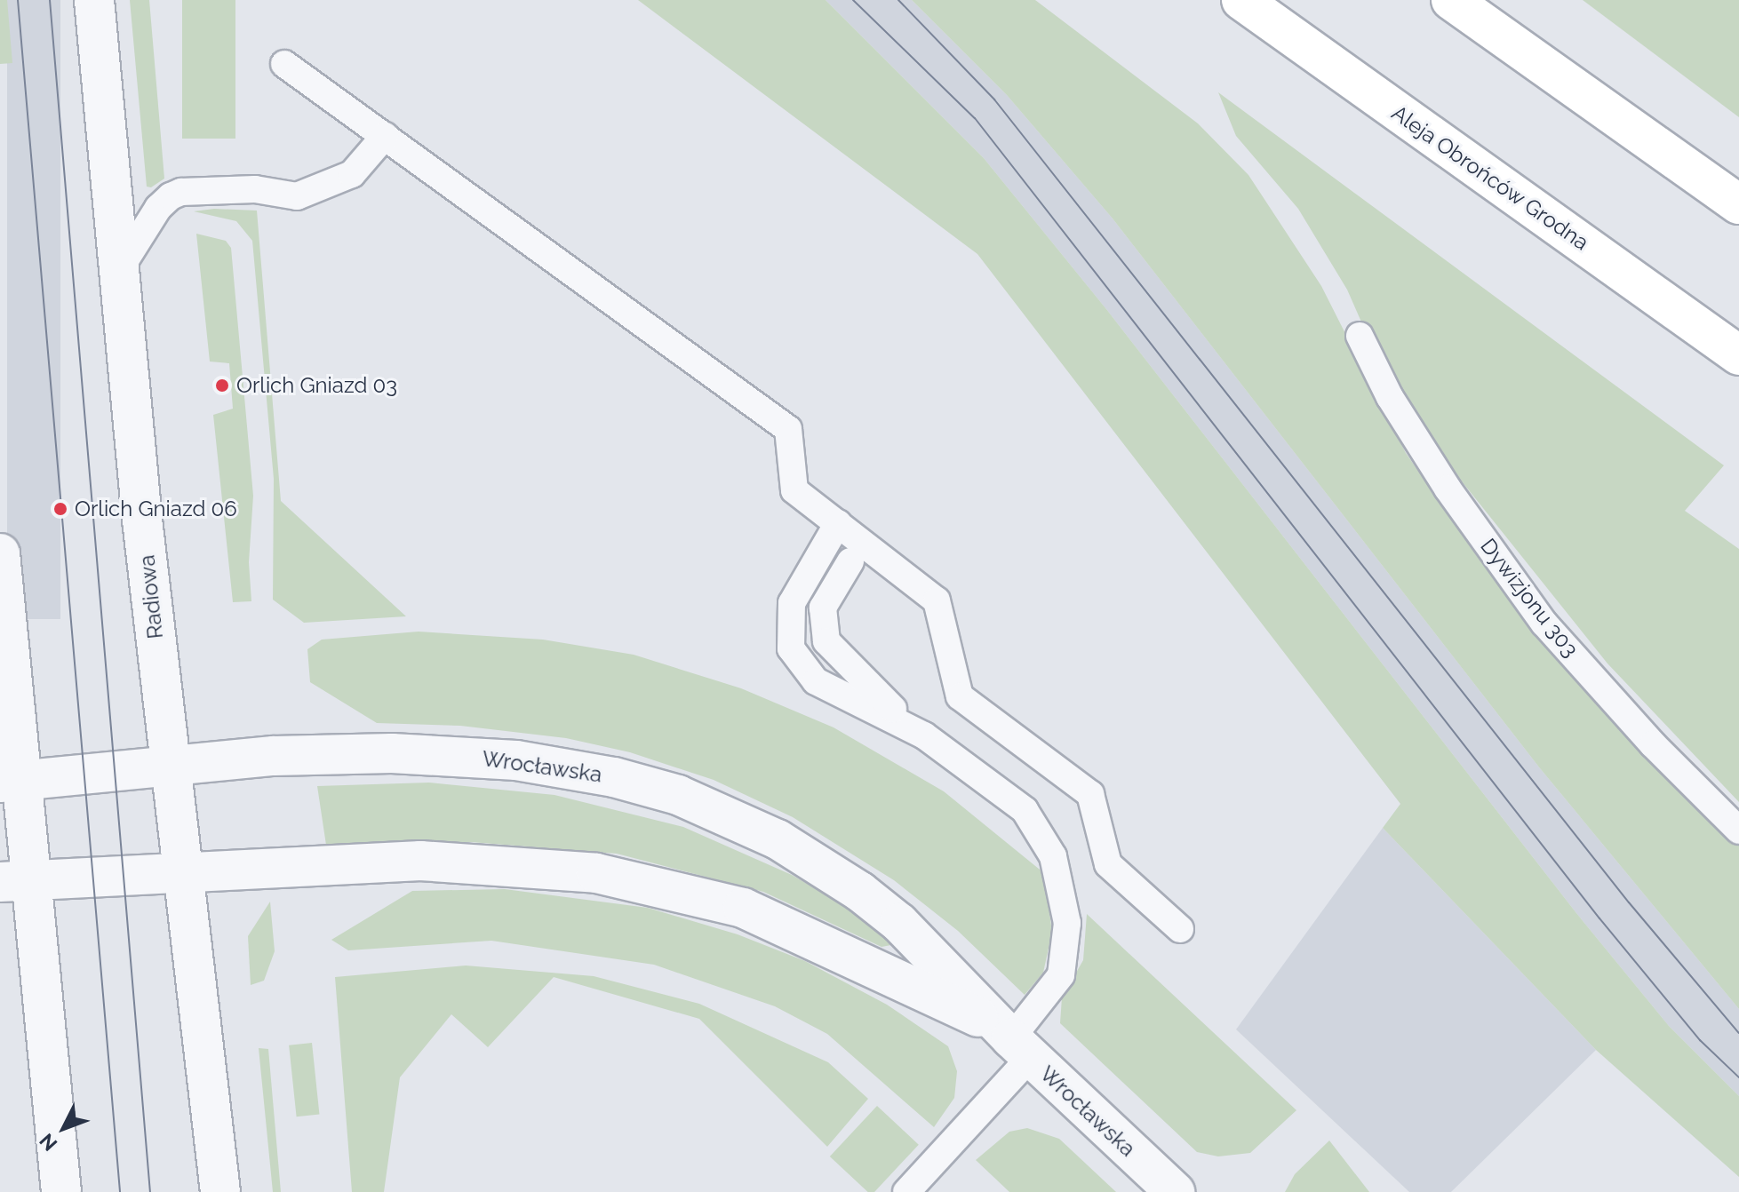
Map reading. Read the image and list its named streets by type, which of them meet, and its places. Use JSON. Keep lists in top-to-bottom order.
{
  "streets": {
    "highway": ["Aleja Obrońców Grodna"],
    "street": ["Radiowa", "Wrocławska"],
    "lane": ["Dywizjonu 303"]
  },
  "crossings": [
    ["Radiowa", "Wrocławska"]
  ],
  "places": ["Orlich Gniazd 03", "Orlich Gniazd 06"],
  "north": "bottom left"
}
